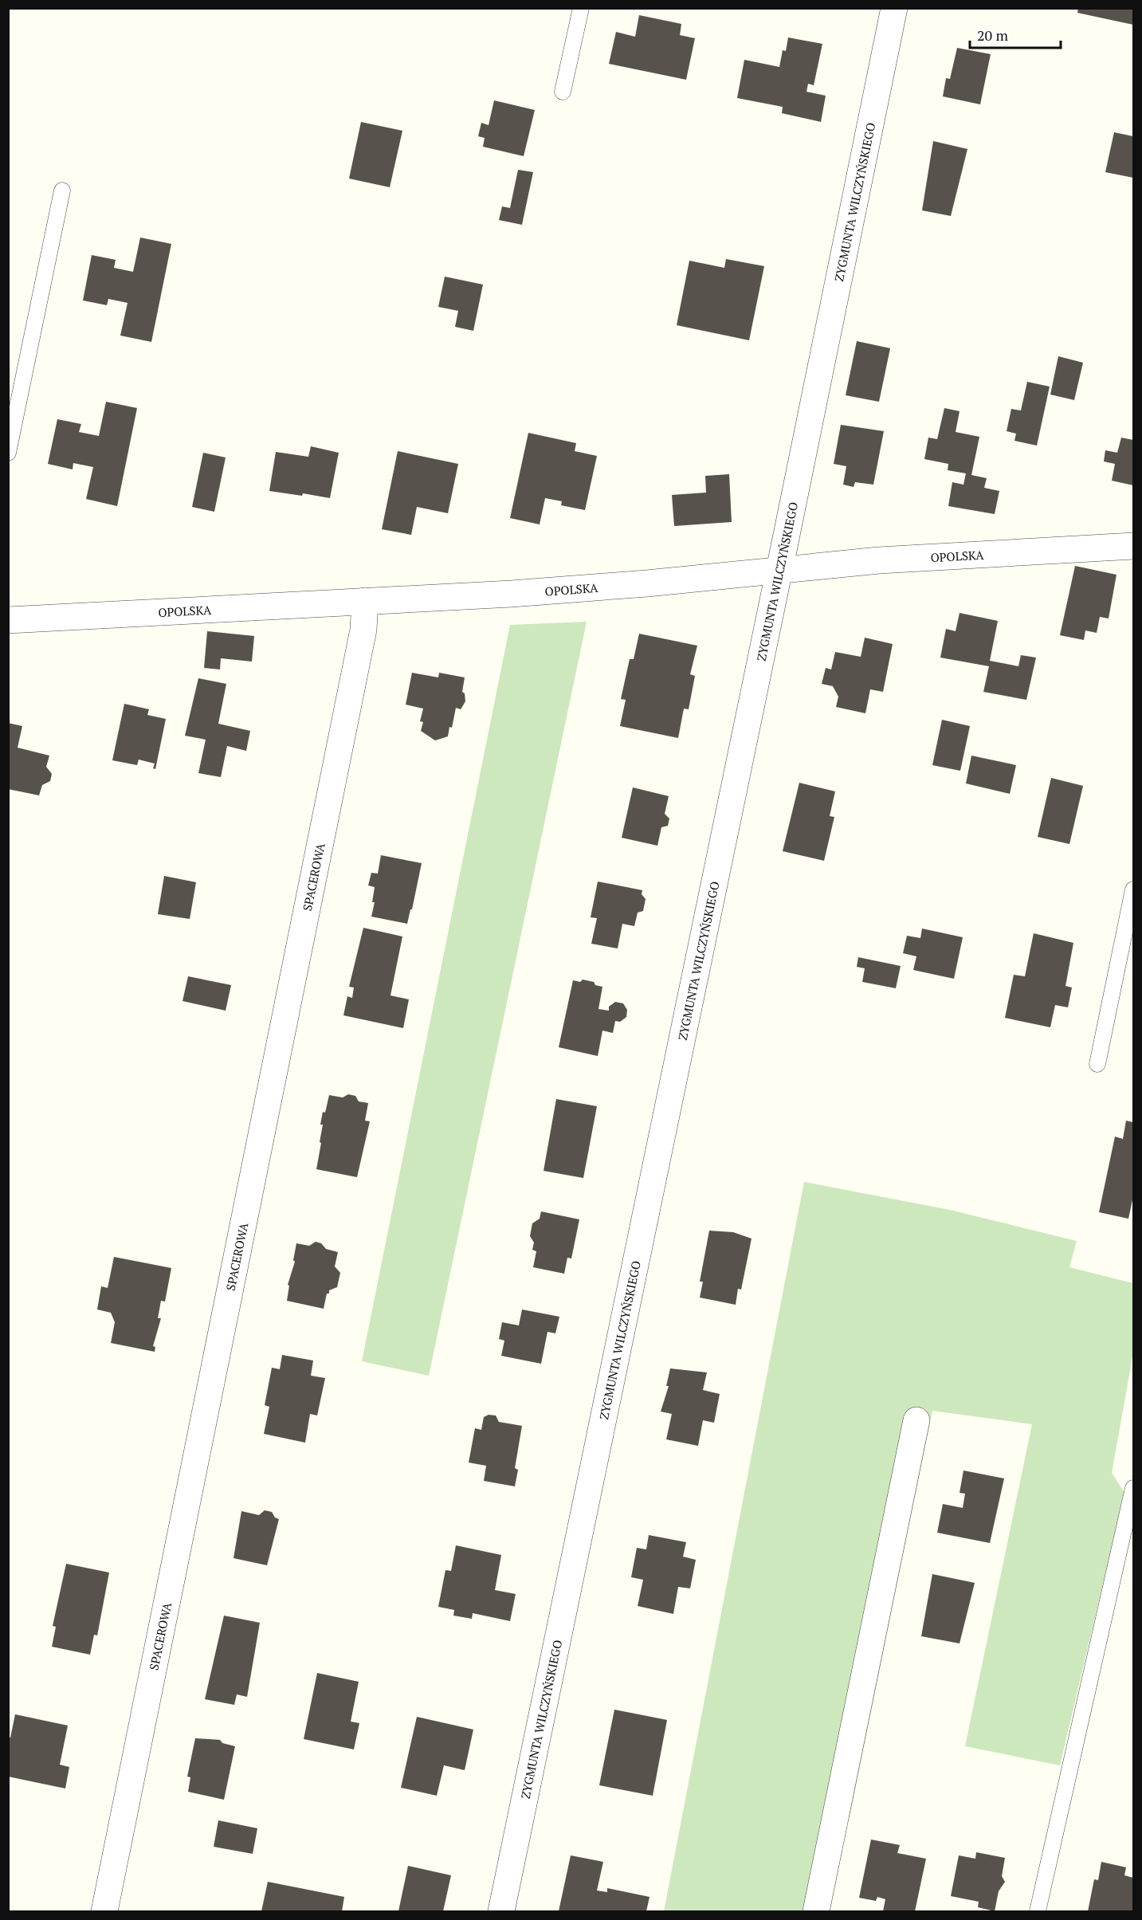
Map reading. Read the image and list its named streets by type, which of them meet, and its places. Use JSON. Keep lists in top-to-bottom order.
{
  "streets": {
    "street": ["ZYGMUNTA WILCZYŃSKIEGO", "OPOLSKA", "SPACEROWA"]
  },
  "crossings": [
    ["ZYGMUNTA WILCZYŃSKIEGO", "OPOLSKA"],
    ["OPOLSKA", "SPACEROWA"]
  ],
  "scale_bar": "20 m"
}
